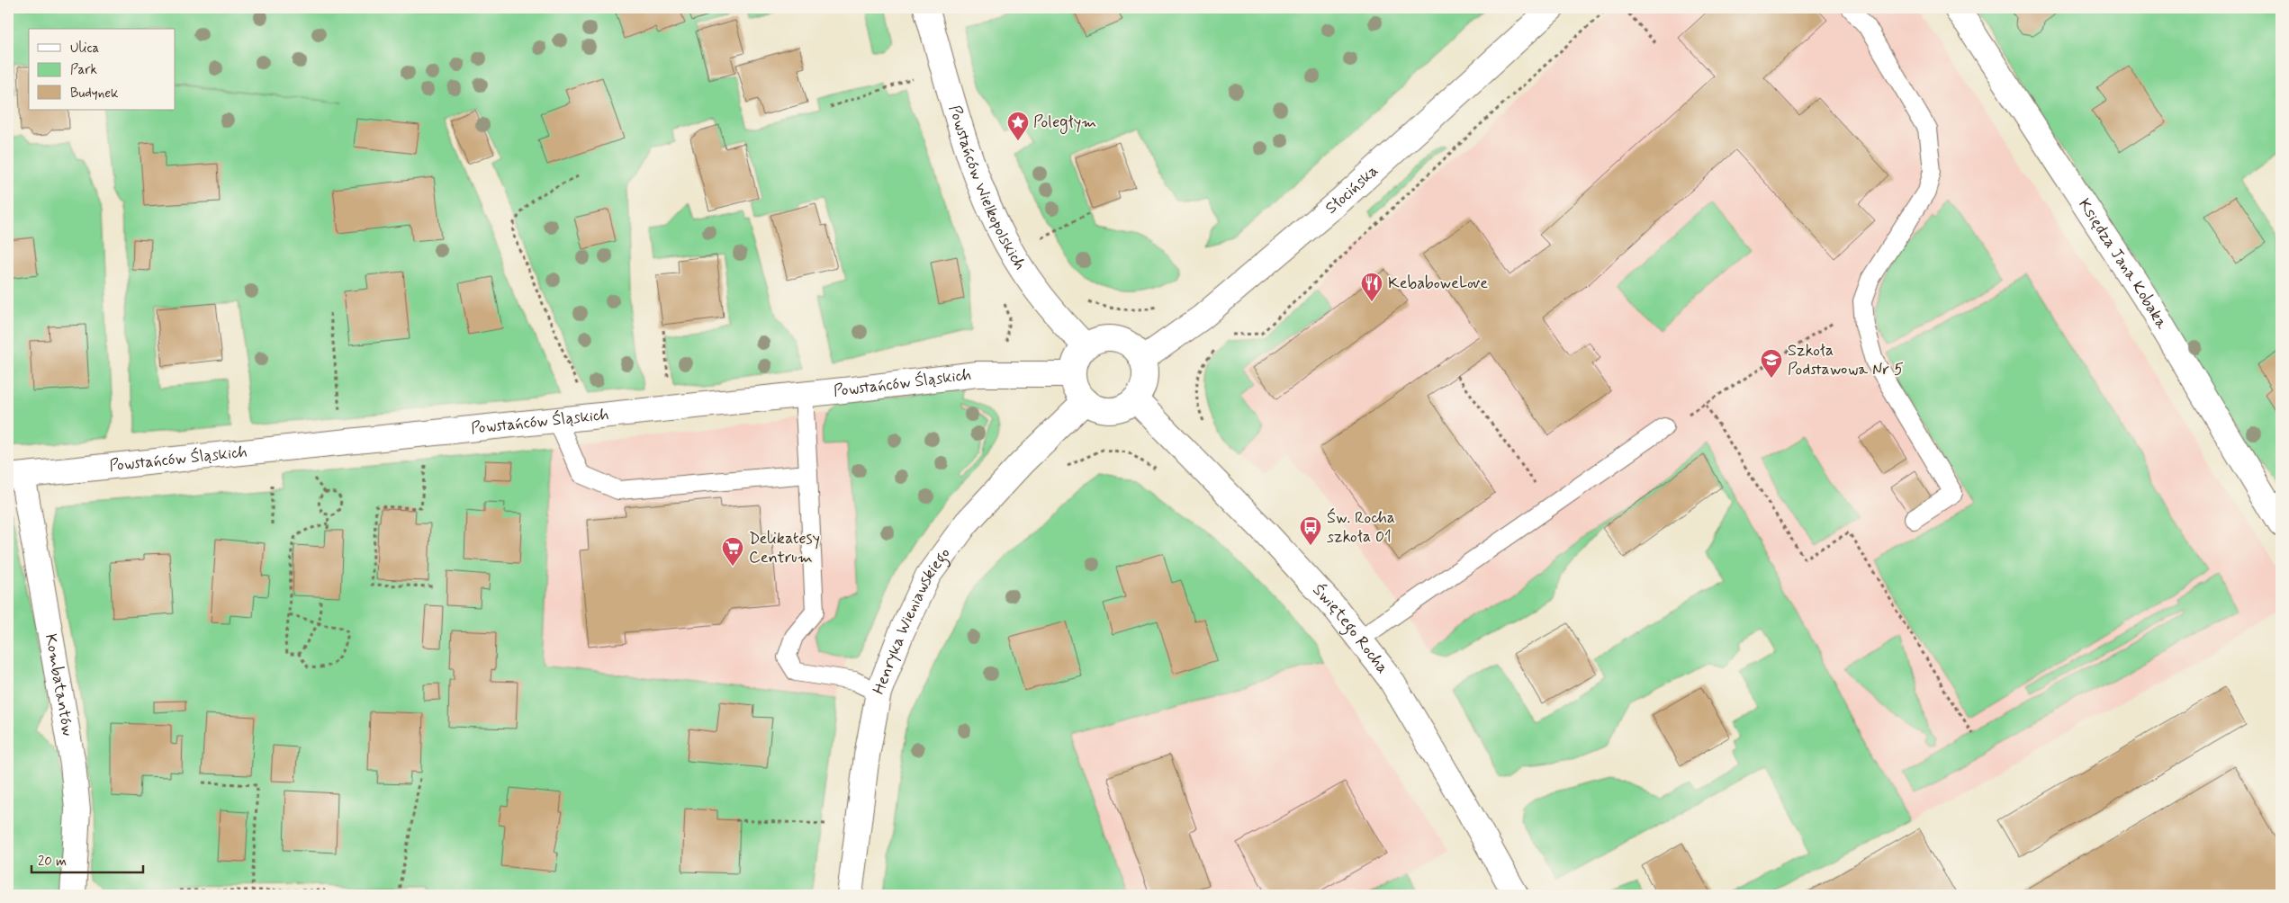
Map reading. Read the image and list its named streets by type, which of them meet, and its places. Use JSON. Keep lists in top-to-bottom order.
{
  "streets": {
    "street": [
      "Powstańców Wielkopolskich",
      "Słocińska",
      "Księdza Jana Kobaka",
      "Powstańców Śląskich",
      "Henryka Wieniawskiego",
      "Świętego Rocha",
      "Kombatantów"
    ]
  },
  "crossings": [
    ["Powstańców Wielkopolskich", "Słocińska"],
    ["Powstańców Wielkopolskich", "Powstańców Śląskich"],
    ["Powstańców Wielkopolskich", "Henryka Wieniawskiego"],
    ["Powstańców Wielkopolskich", "Świętego Rocha"],
    ["Słocińska", "Powstańców Śląskich"],
    ["Słocińska", "Henryka Wieniawskiego"],
    ["Słocińska", "Świętego Rocha"],
    ["Powstańców Śląskich", "Henryka Wieniawskiego"],
    ["Powstańców Śląskich", "Świętego Rocha"],
    ["Powstańców Śląskich", "Kombatantów"],
    ["Henryka Wieniawskiego", "Świętego Rocha"]
  ],
  "places": {
    "place": ["Poległym"],
    "restaurant": ["KebaboweLove"],
    "school or university": ["Szkoła Podstawowa Nr 5"],
    "bus stop": ["Św. Rocha szkoła 01"],
    "supermarket": ["Delikatesy Centrum"]
  },
  "legend": ["Ulica", "Park", "Budynek"],
  "scale_bar": "20 m"
}
